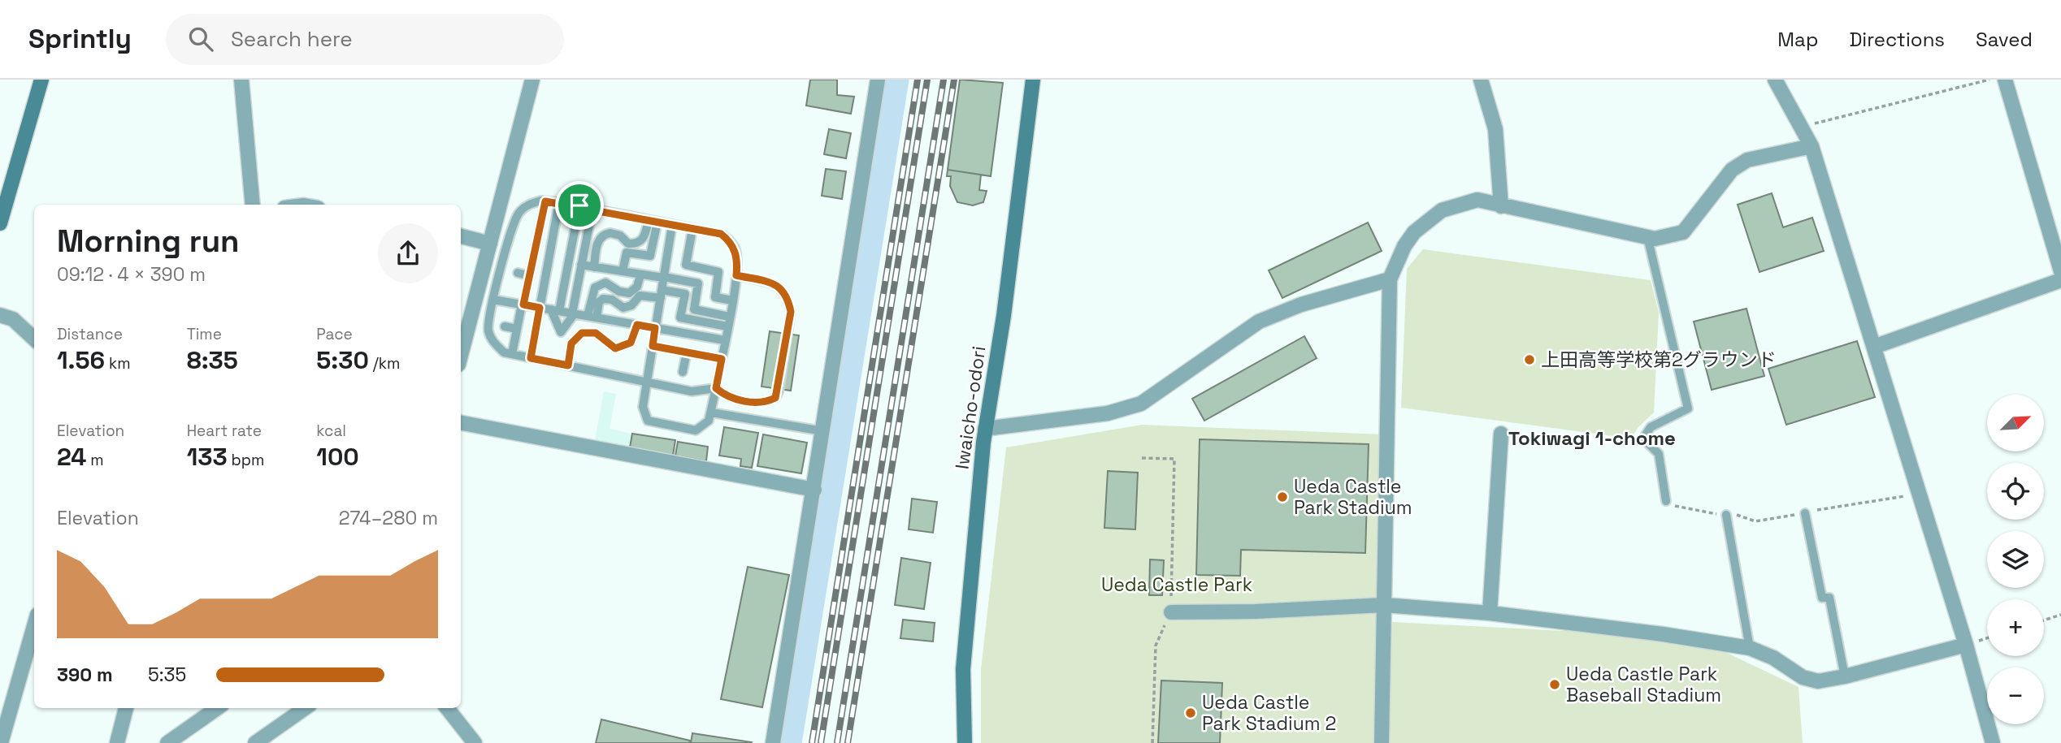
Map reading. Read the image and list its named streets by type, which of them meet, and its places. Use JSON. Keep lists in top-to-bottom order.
{
  "streets": {
    "street": ["Iwaicho-odori"]
  },
  "districts": ["Tokiwagi 1-chome"],
  "parks": ["Ueda Castle Park"],
  "places": [
    "上田高等学校第2グラウンド",
    "Ueda Castle Park Stadium",
    "Ueda Castle Park Baseball Stadium",
    "Ueda Castle Park Stadium 2"
  ],
  "north": "top right",
  "page": {
    "header": "Sprintly",
    "search": "Search here",
    "nav": ["Map", "Directions", "Saved"],
    "heading": ["Morning run", "09:12 · 4 × 390 m"],
    "stats": [
      ["Distance", "1.56 km"],
      ["Time", "8:35"],
      ["Pace", "5:30 /km"],
      ["Elevation", "24 m"],
      ["Heart rate", "133 bpm"],
      ["kcal", "100"]
    ],
    "map_buttons": ["+", "−"],
    "chart": ["Elevation", "274–280 m"],
    "list": [
      {
        "name": "390 m",
        "note": "5:35"
      }
    ]
  }
}
